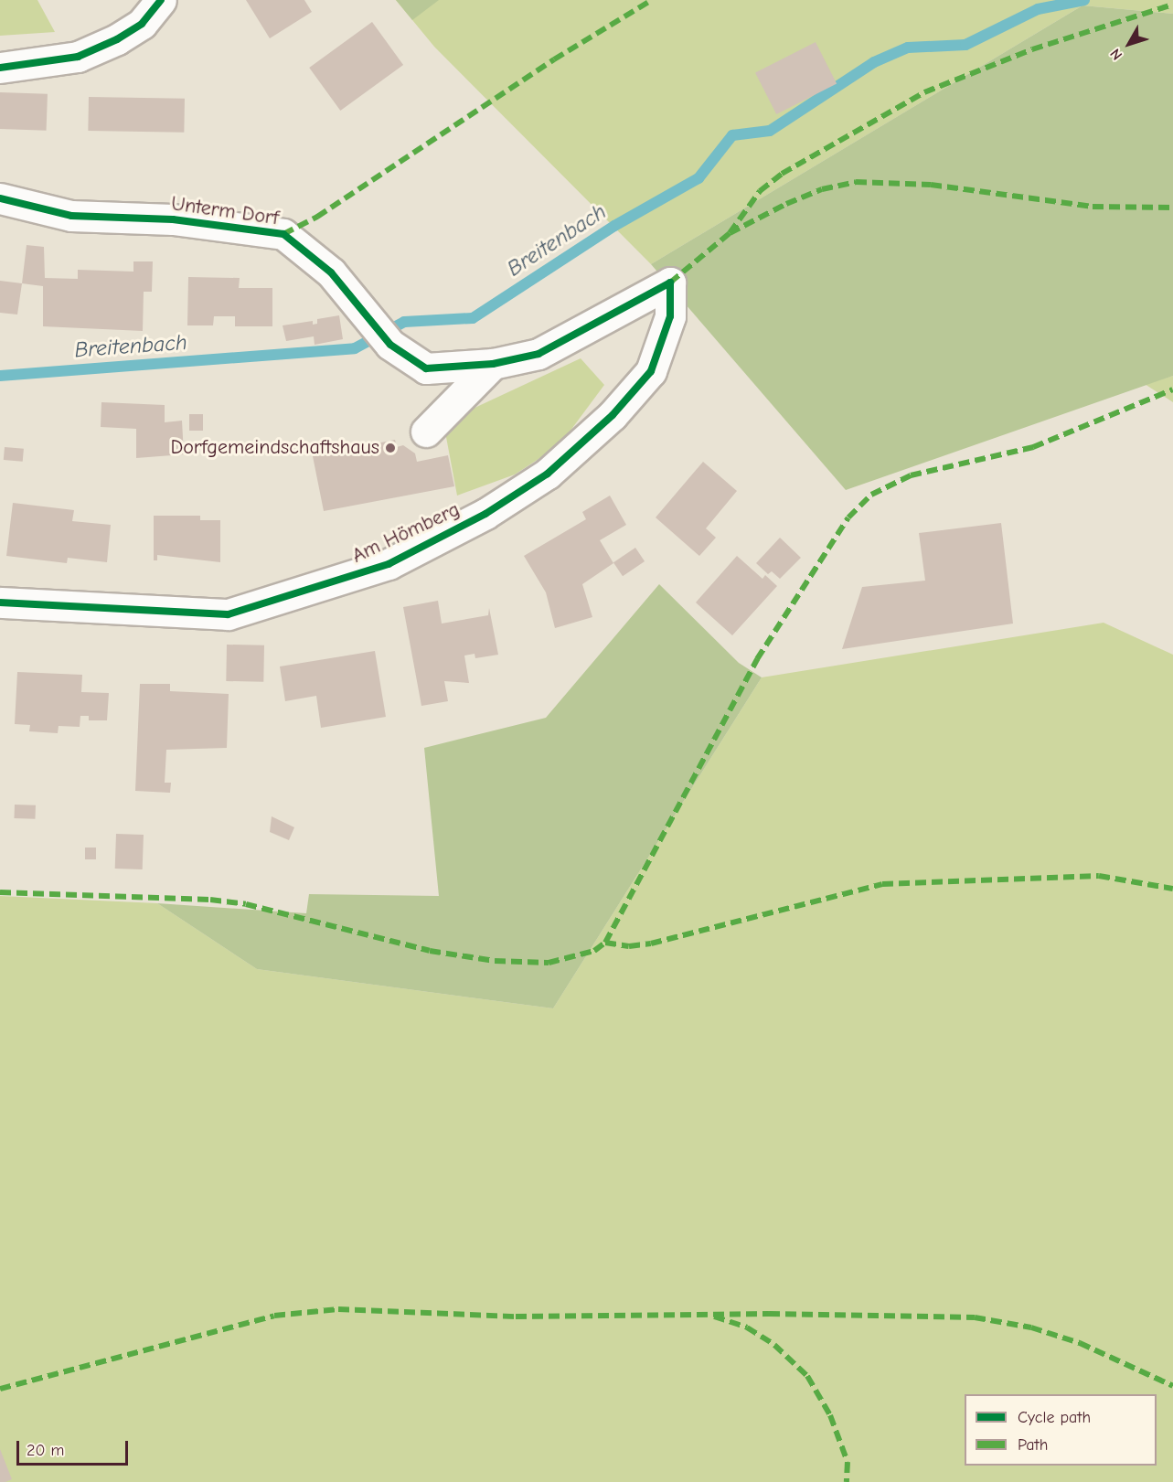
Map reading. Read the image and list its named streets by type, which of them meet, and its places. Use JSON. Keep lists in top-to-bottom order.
{
  "streets": {
    "street": ["Unterm Dorf", "Am Hömberg"]
  },
  "crossings": [
    ["Unterm Dorf", "Am Hömberg"]
  ],
  "water": ["Breitenbach"],
  "places": ["Dorfgemeindschaftshaus"],
  "legend": ["Cycle path", "Path"],
  "scale_bar": "20 m",
  "north": "bottom left"
}
